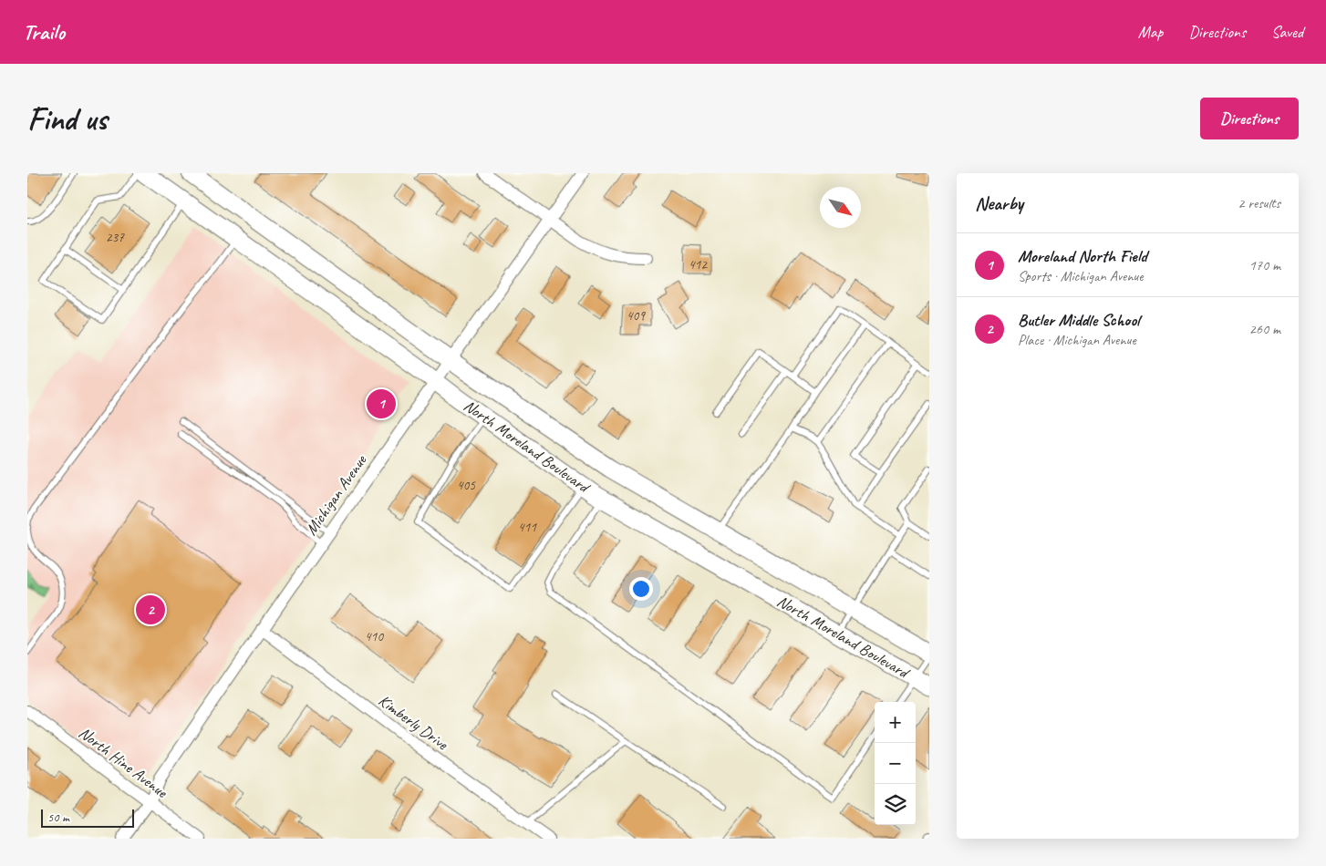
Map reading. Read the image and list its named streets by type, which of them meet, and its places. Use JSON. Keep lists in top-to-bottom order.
{
  "streets": {
    "street": [
      "North Moreland Boulevard",
      "Michigan Avenue",
      "Kimberly Drive",
      "North Hine Avenue"
    ]
  },
  "crossings": [
    ["North Moreland Boulevard", "Michigan Avenue"],
    ["Michigan Avenue", "Kimberly Drive"],
    ["Michigan Avenue", "North Hine Avenue"]
  ],
  "house_numbers": [
    "237",
    "412",
    "409",
    "405",
    "411",
    "410"
  ],
  "scale_bar": "50 m",
  "north": "bottom right",
  "page": {
    "header": "Trailo",
    "nav": ["Map", "Directions", "Saved"],
    "buttons": "Directions",
    "title": "Find us",
    "heading": ["Nearby", "2 results"],
    "list": [
      {
        "mark": "1",
        "name": "Moreland North Field",
        "note": "Sports · Michigan Avenue",
        "value": "170 m"
      },
      {
        "mark": "2",
        "name": "Butler Middle School",
        "note": "Place · Michigan Avenue",
        "value": "260 m"
      }
    ],
    "pins": ["1", "2"],
    "map_buttons": ["+", "−"],
    "scale": "50 m"
  }
}
